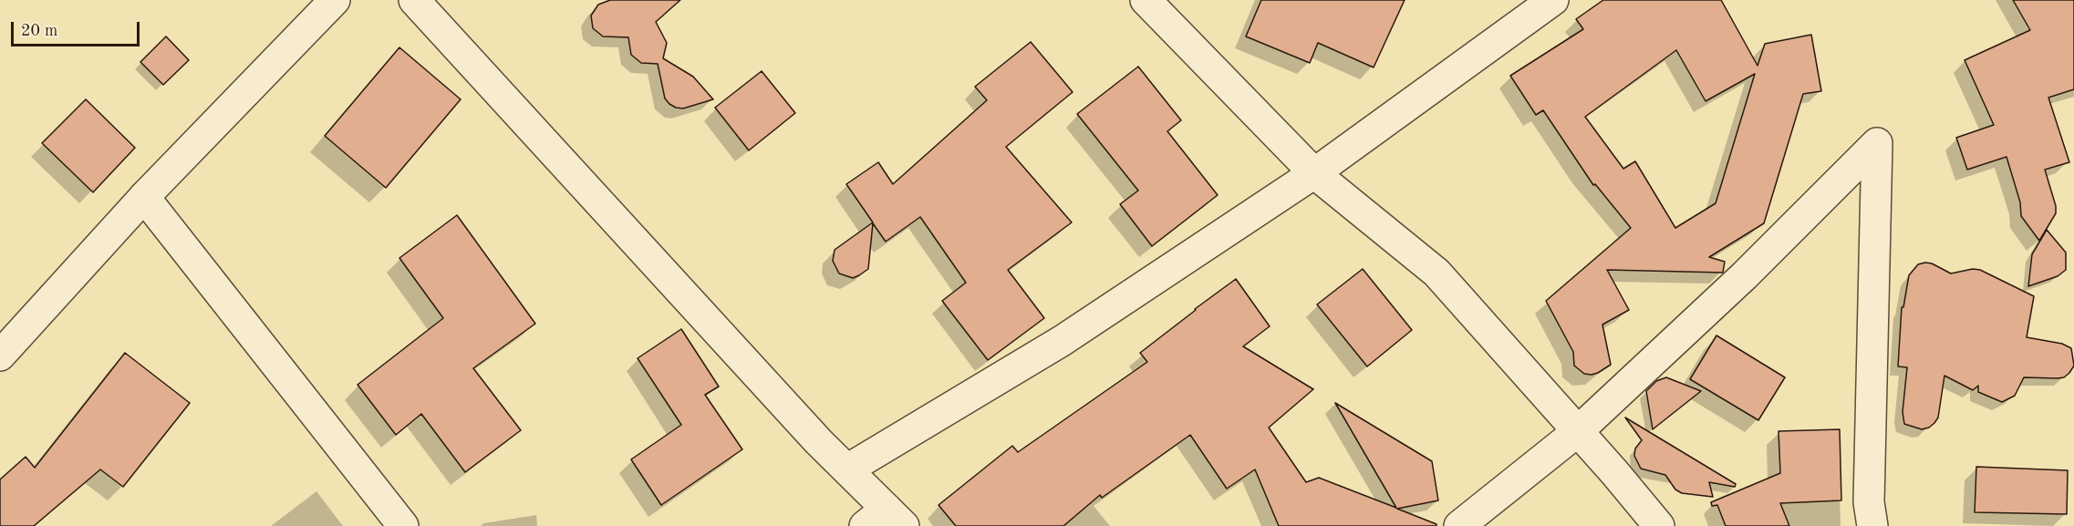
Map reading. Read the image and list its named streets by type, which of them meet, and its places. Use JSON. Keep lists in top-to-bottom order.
{
  "scale_bar": "20 m"
}
